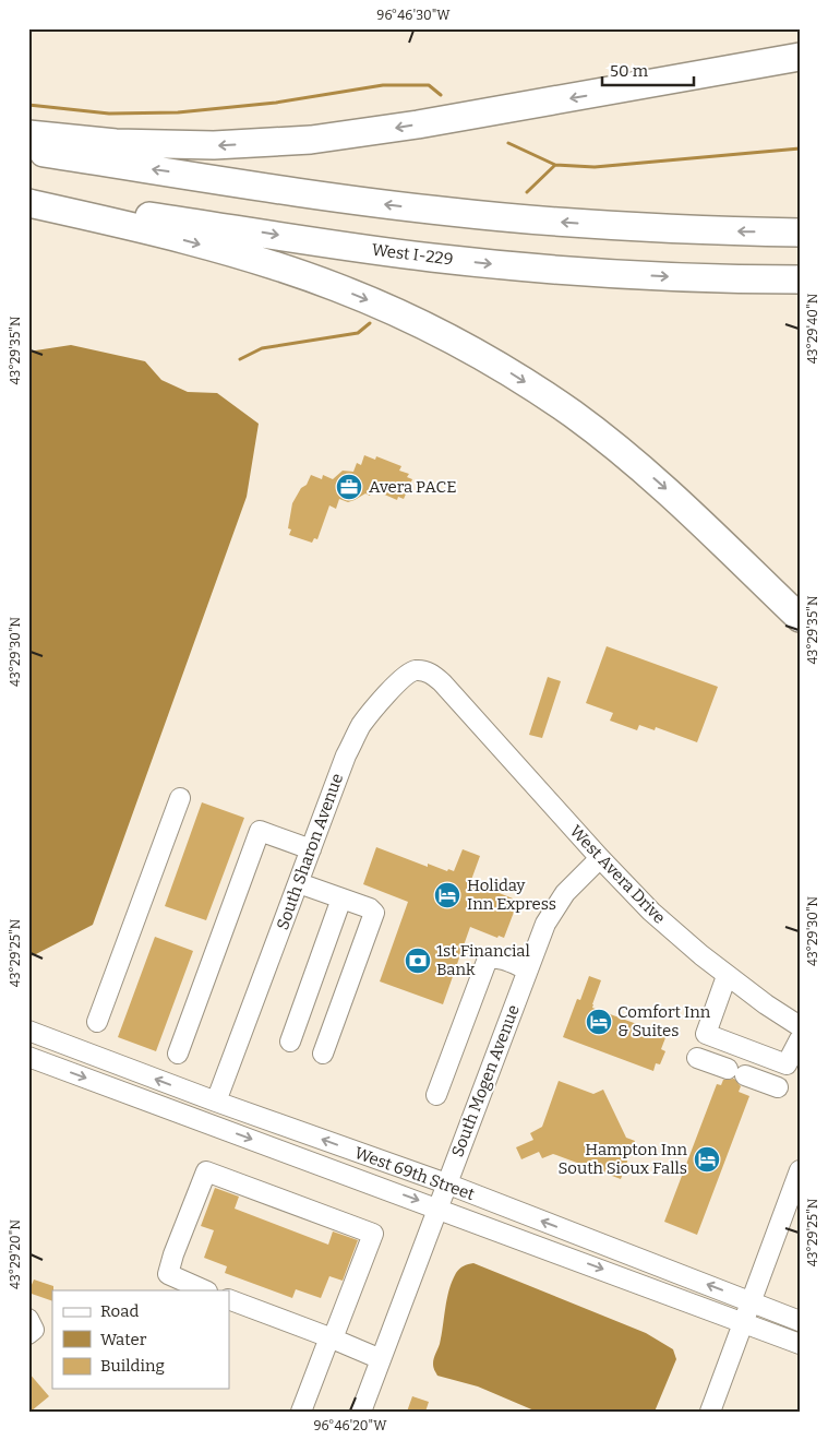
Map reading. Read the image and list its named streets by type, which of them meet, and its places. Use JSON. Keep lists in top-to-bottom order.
{
  "streets": {
    "highway": ["West I-229"],
    "street": [
      "South Sharon Avenue",
      "West Avera Drive",
      "South Mogen Avenue",
      "West 69th Street"
    ]
  },
  "crossings": [
    ["South Sharon Avenue", "West Avera Drive"],
    ["South Sharon Avenue", "West 69th Street"],
    ["West Avera Drive", "South Mogen Avenue"],
    ["South Mogen Avenue", "West 69th Street"]
  ],
  "places": {
    "office": ["Avera PACE"],
    "hotel": ["Holiday Inn Express", "Comfort Inn & Suites", "Hampton Inn South Sioux Falls"],
    "bank": ["1st Financial Bank"]
  },
  "legend": ["Road", "Water", "Building"],
  "scale_bar": "50 m",
  "coordinates": [
    "96°46'30\"W",
    "43°29'40\"N",
    "43°29'35\"N",
    "43°29'30\"N",
    "43°29'25\"N",
    "43°29'20\"N",
    "96°46'20\"W"
  ]
}
